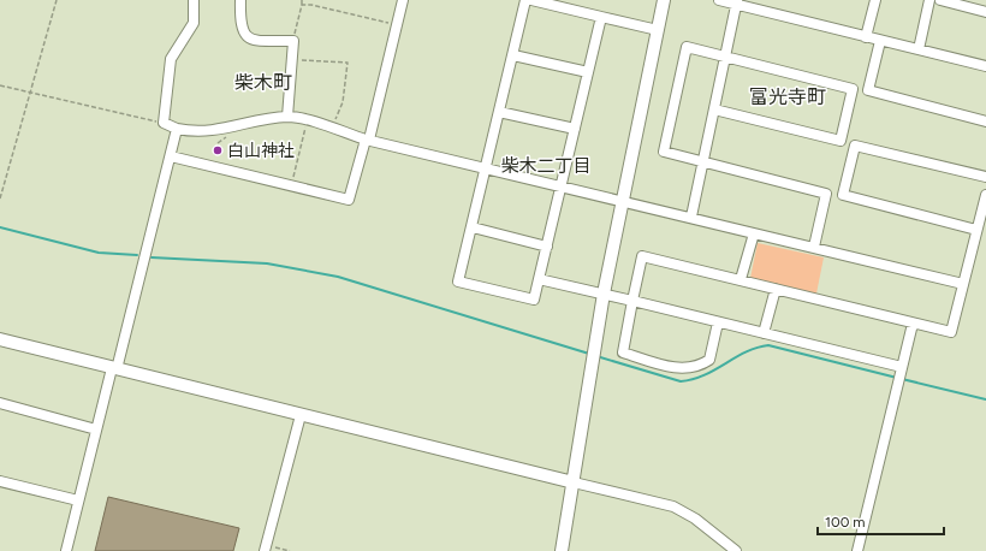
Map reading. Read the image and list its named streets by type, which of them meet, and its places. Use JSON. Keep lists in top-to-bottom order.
{
  "districts": ["柴木町", "富光寺町", "柴木二丁目"],
  "places": ["白山神社"],
  "scale_bar": "100 m"
}
